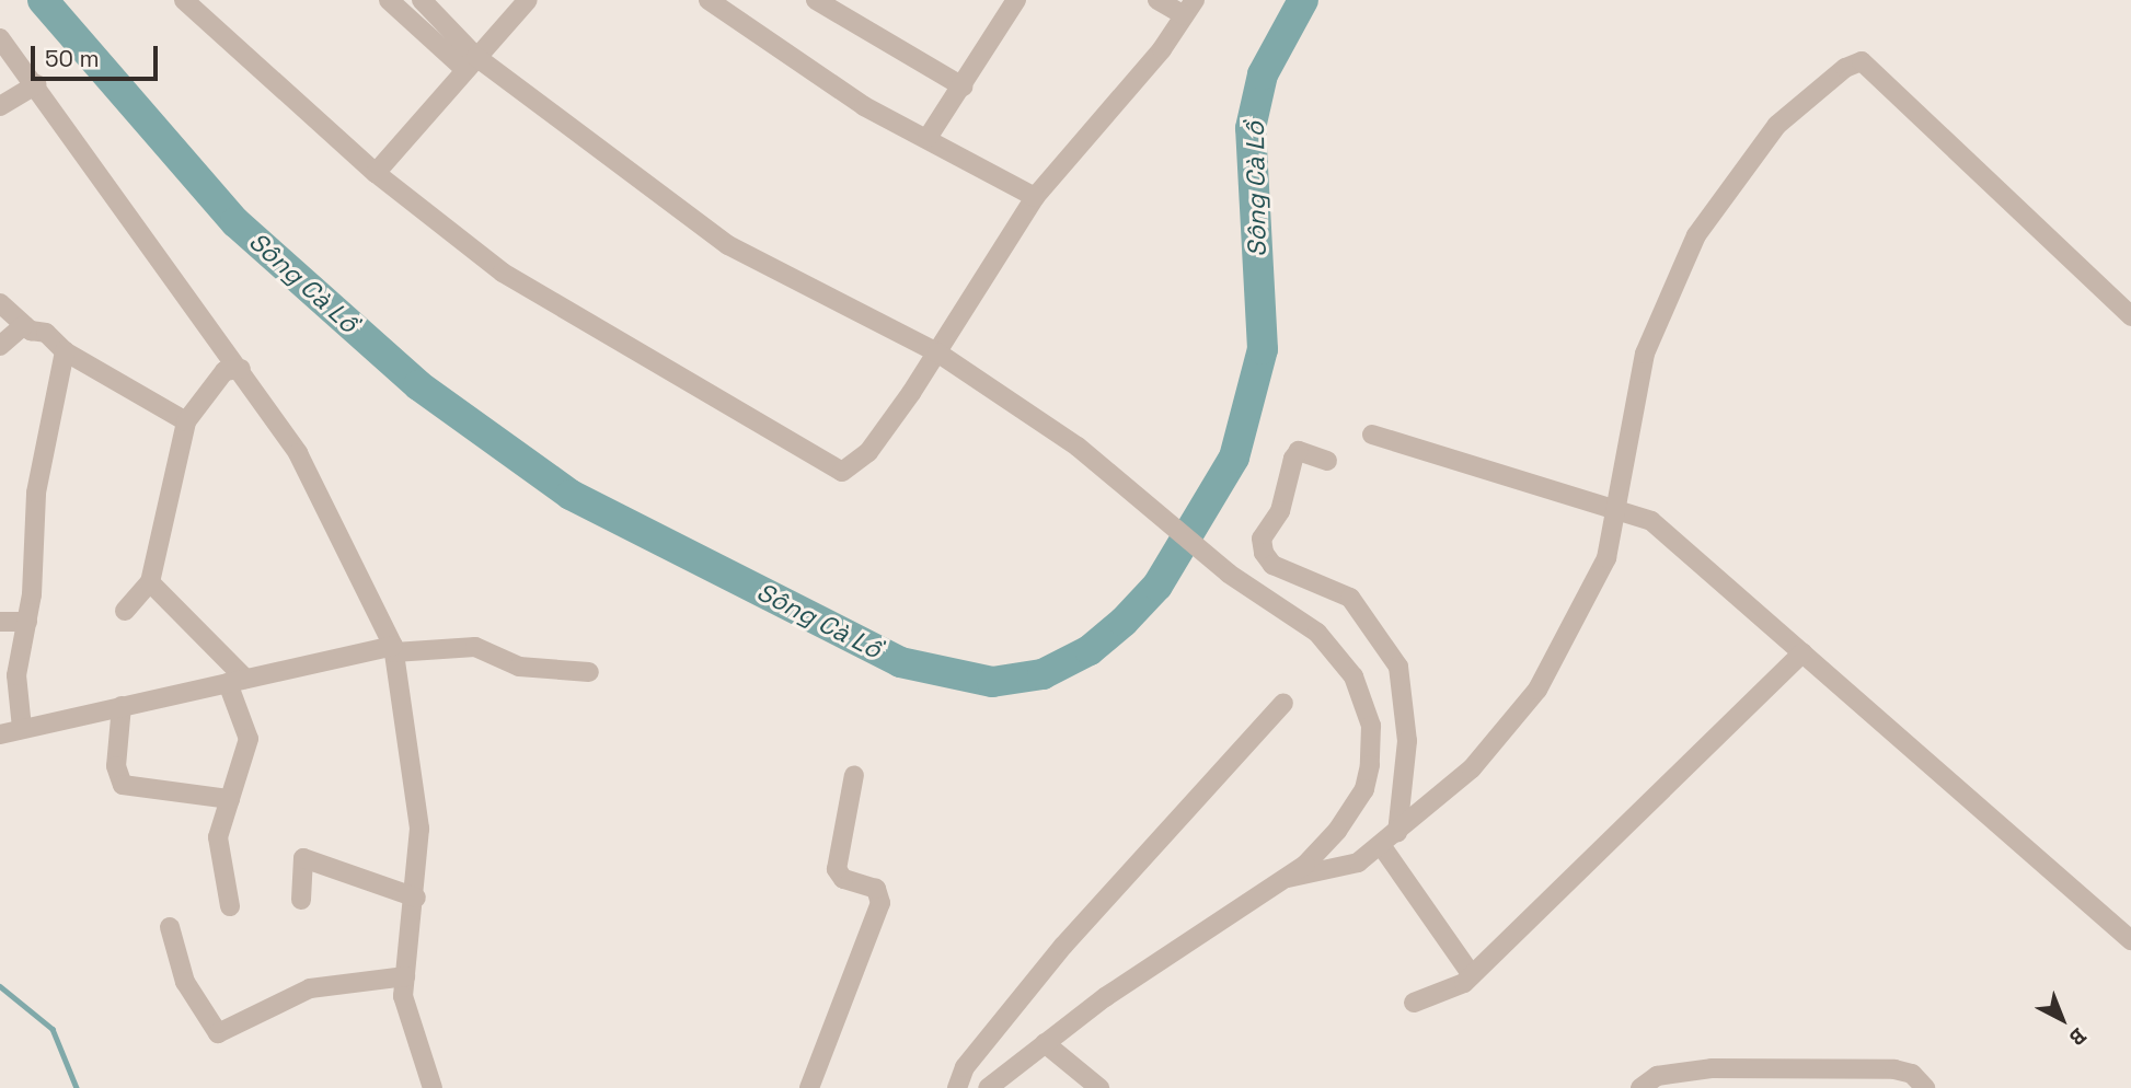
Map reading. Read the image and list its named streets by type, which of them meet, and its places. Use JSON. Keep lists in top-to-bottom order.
{
  "water": ["Sông Cà Lồ"],
  "scale_bar": "50 m",
  "north": "bottom right"
}
